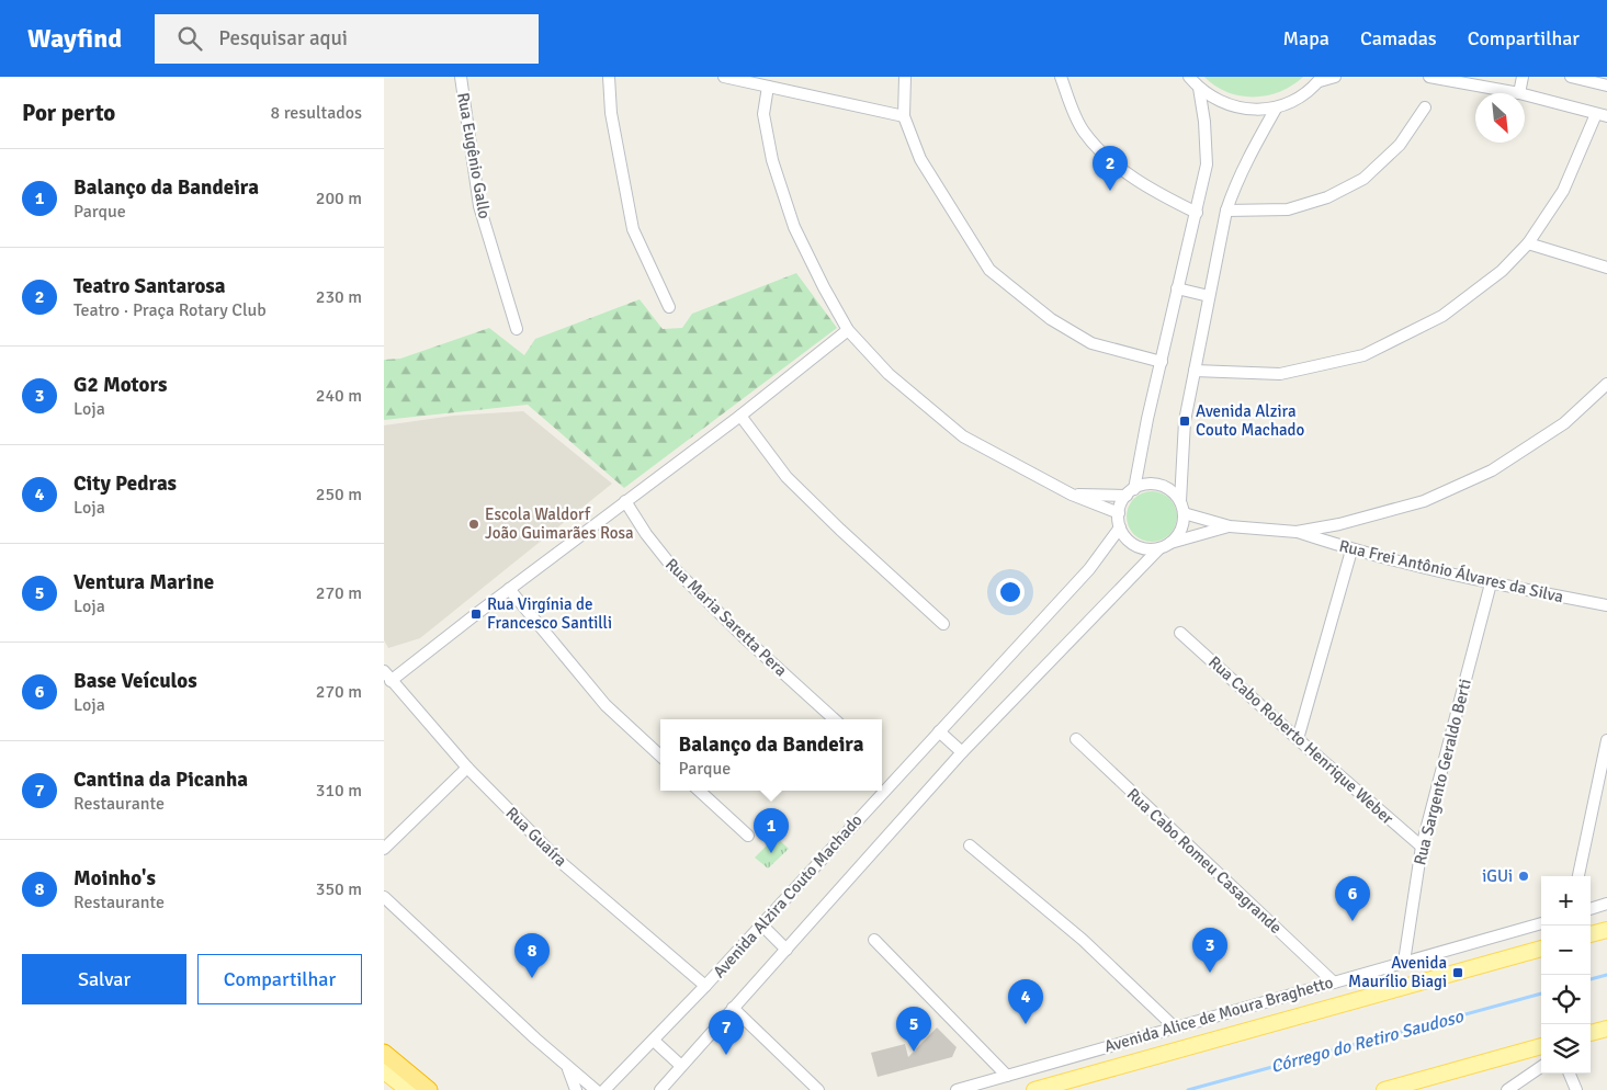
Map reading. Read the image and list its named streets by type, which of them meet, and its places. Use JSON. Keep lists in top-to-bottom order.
{
  "streets": {
    "street": [
      "Rua Eugênio Gallo",
      "Rua Frei Antônio Álvares da Silva",
      "Rua Maria Saretta Pera",
      "Rua Cabo Roberto Henrique Weber",
      "Rua Sargento Geraldo Berti",
      "Rua Guaíra",
      "Rua Cabo Romeu Casagrande",
      "Avenida Alzira Couto Machado",
      "Avenida Alice de Moura Braghetto"
    ]
  },
  "crossings": [
    ["Rua Frei Antônio Álvares da Silva", "Rua Sargento Geraldo Berti"],
    ["Rua Cabo Roberto Henrique Weber", "Rua Sargento Geraldo Berti"],
    ["Rua Sargento Geraldo Berti", "Avenida Alice de Moura Braghetto"],
    ["Rua Guaíra", "Avenida Alzira Couto Machado"],
    ["Rua Cabo Romeu Casagrande", "Avenida Alice de Moura Braghetto"]
  ],
  "water": ["Córrego do Retiro Saudoso"],
  "places": {
    "transit": ["Avenida Alzira Couto Machado", "Rua Virgínia de Francesco Santilli", "Avenida Maurílio Biagi"],
    "other": ["Escola Waldorf João Guimarães Rosa", "iGUi"]
  },
  "north": "bottom right",
  "page": {
    "header": "Wayfind",
    "search": "Pesquisar aqui",
    "nav": ["Mapa", "Camadas", "Compartilhar"],
    "heading": ["Por perto", "8 resultados"],
    "pins": [
      "2",
      "1",
      "6",
      "3",
      "8",
      "4",
      "5",
      "7"
    ],
    "list": [
      {
        "mark": "1",
        "name": "Balanço da Bandeira",
        "note": "Parque",
        "value": "200 m"
      },
      {
        "mark": "2",
        "name": "Teatro Santarosa",
        "note": "Teatro · Praça Rotary Club",
        "value": "230 m"
      },
      {
        "mark": "3",
        "name": "G2 Motors",
        "note": "Loja",
        "value": "240 m"
      },
      {
        "mark": "4",
        "name": "City Pedras",
        "note": "Loja",
        "value": "250 m"
      },
      {
        "mark": "5",
        "name": "Ventura Marine",
        "note": "Loja",
        "value": "270 m"
      },
      {
        "mark": "6",
        "name": "Base Veículos",
        "note": "Loja",
        "value": "270 m"
      },
      {
        "mark": "7",
        "name": "Cantina da Picanha",
        "note": "Restaurante",
        "value": "310 m"
      },
      {
        "mark": "8",
        "name": "Moinho's",
        "note": "Restaurante",
        "value": "350 m"
      }
    ],
    "popup": ["Balanço da Bandeira", "Parque"],
    "map_buttons": ["+", "−"],
    "buttons": ["Salvar", "Compartilhar"]
  }
}
